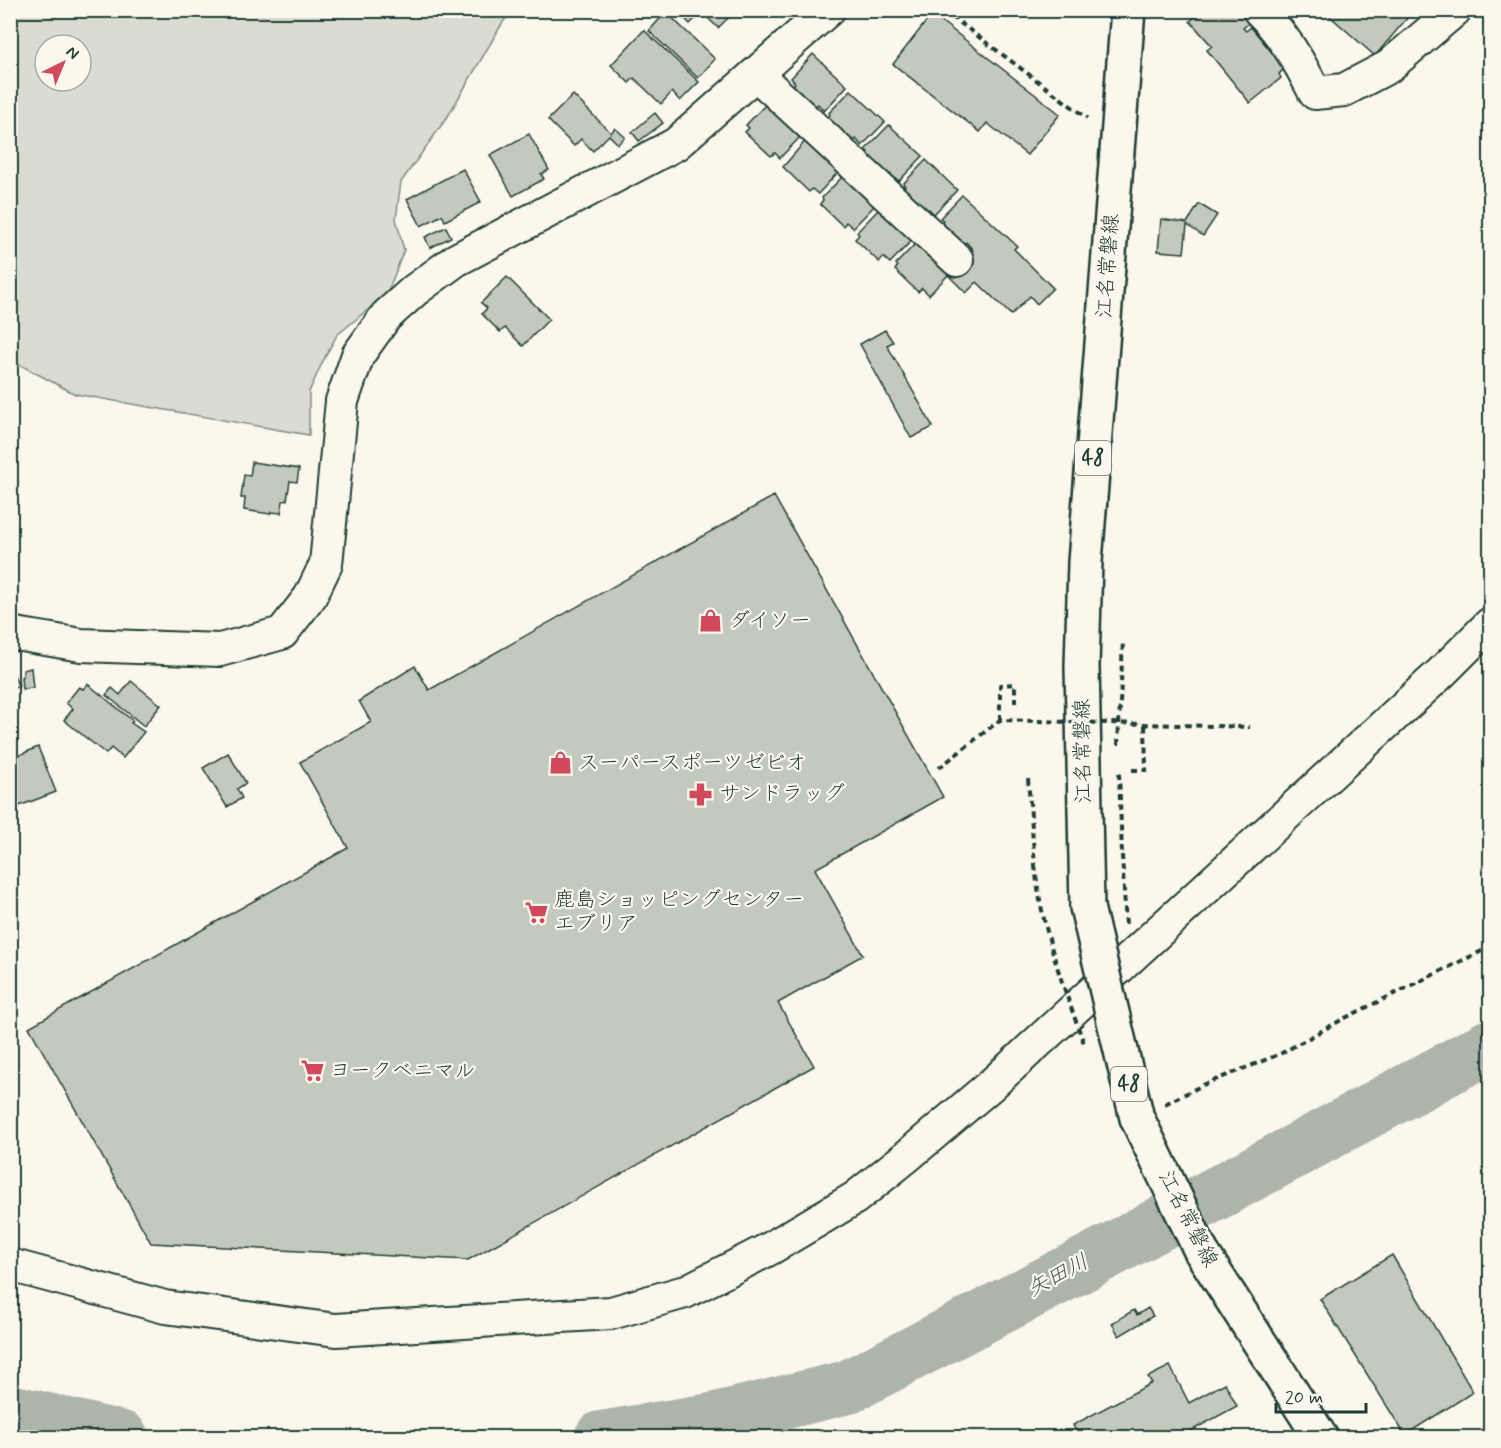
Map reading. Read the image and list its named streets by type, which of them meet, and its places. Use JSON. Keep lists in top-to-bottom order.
{
  "streets": {
    "main road": ["江名常磐線", "48"]
  },
  "water": ["矢田川"],
  "places": {
    "shop": ["ダイソー", "スーパースポーツゼビオ"],
    "pharmacy": ["サンドラッグ"],
    "supermarket": ["鹿島ショッピングセンター エブリア", "ヨークベニマル"]
  },
  "scale_bar": "20 m",
  "north": "top right"
}
